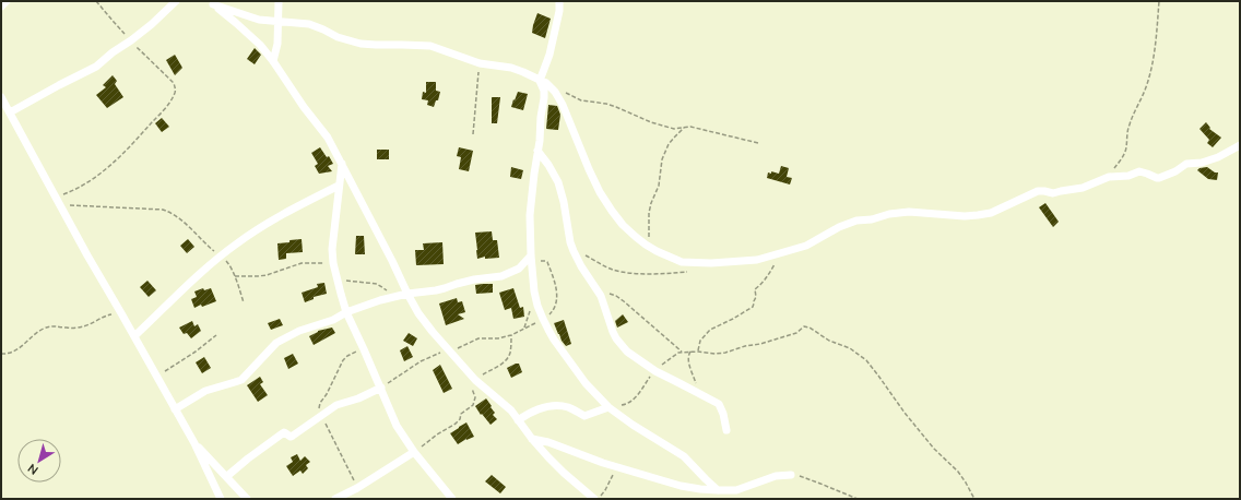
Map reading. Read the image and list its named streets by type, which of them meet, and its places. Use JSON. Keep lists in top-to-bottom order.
{
  "north": "bottom left"
}
